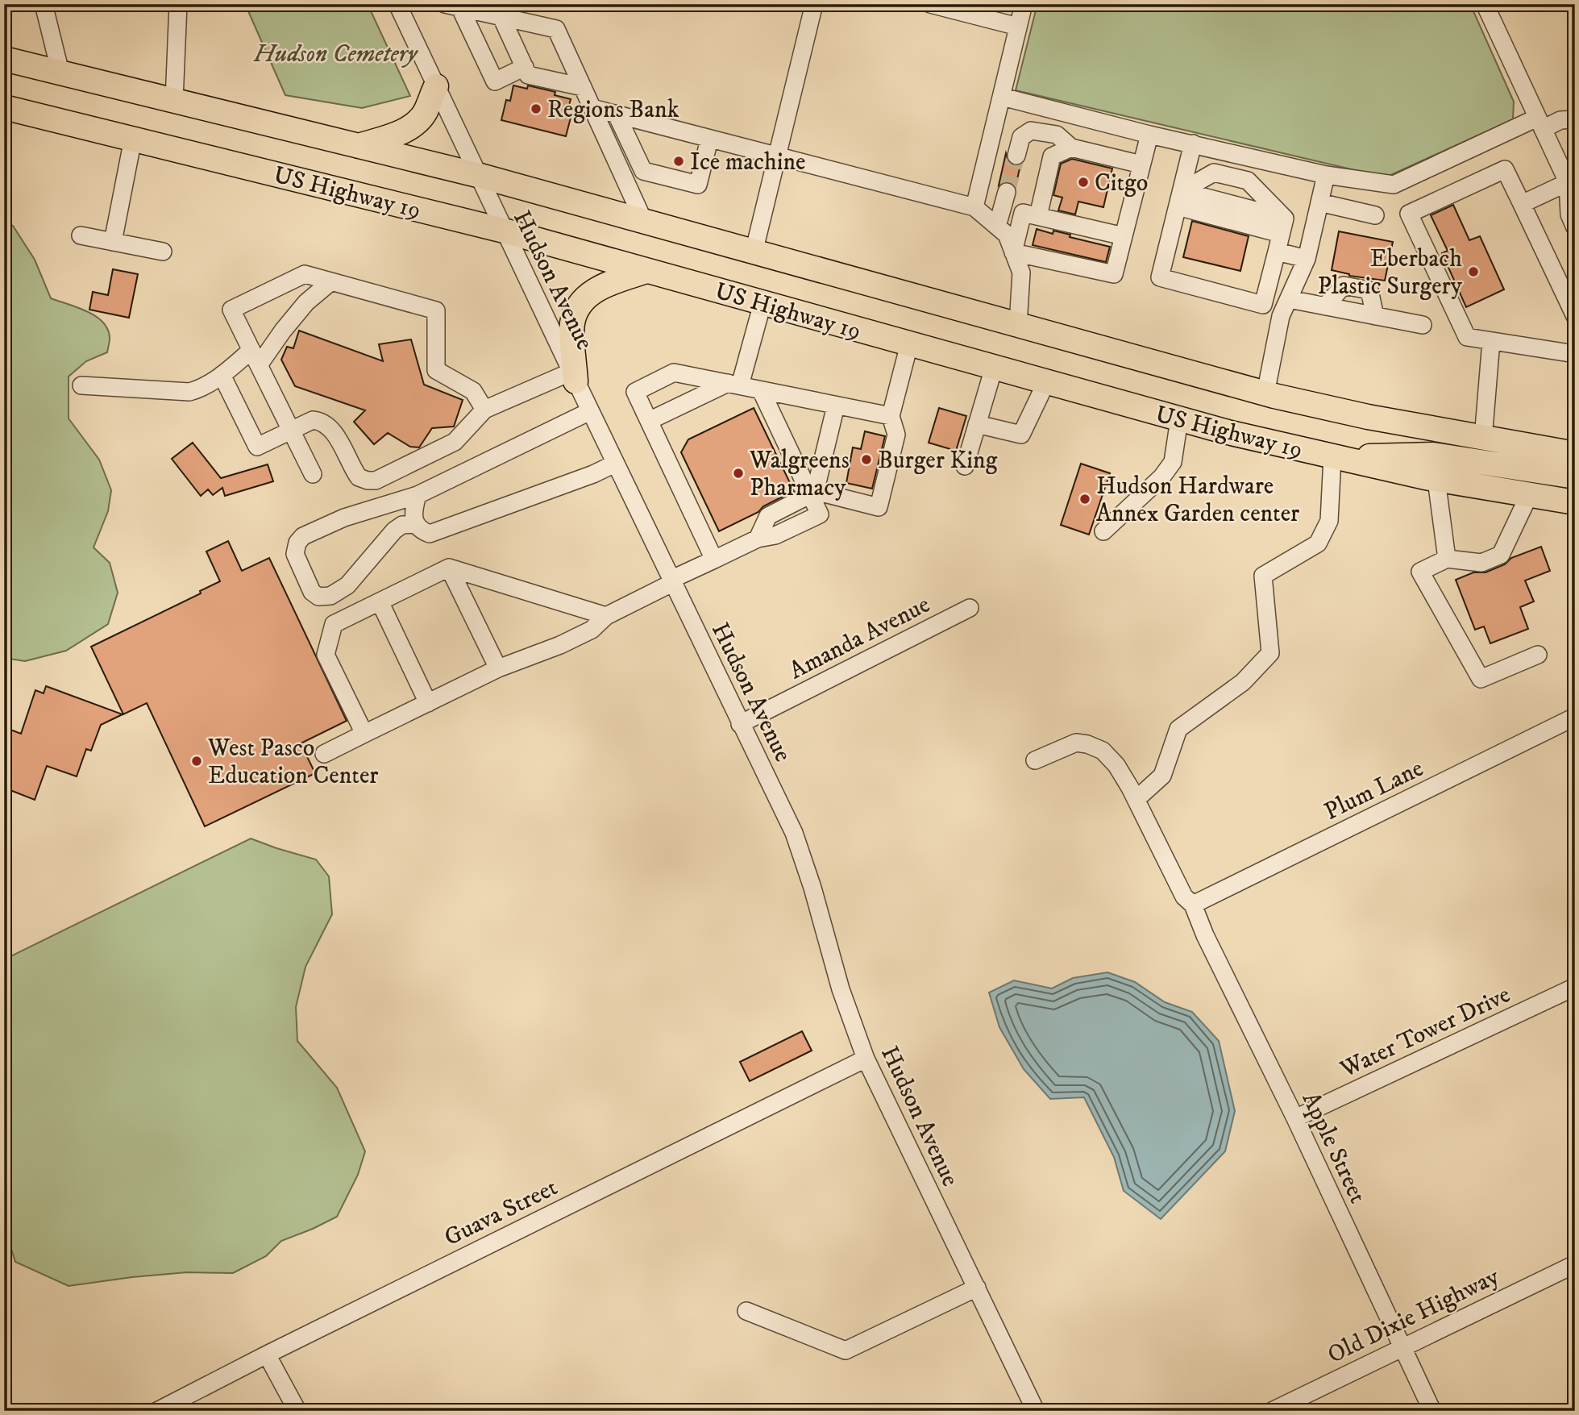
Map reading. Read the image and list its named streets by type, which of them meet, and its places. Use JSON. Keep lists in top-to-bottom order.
{
  "streets": {
    "highway": ["US Highway 19"],
    "street": [
      "Hudson Avenue",
      "Amanda Avenue",
      "Plum Lane",
      "Water Tower Drive",
      "Apple Street",
      "Guava Street",
      "Old Dixie Highway"
    ]
  },
  "crossings": [
    ["US Highway 19", "Hudson Avenue"],
    ["Hudson Avenue", "Amanda Avenue"],
    ["Hudson Avenue", "Guava Street"],
    ["Plum Lane", "Apple Street"],
    ["Water Tower Drive", "Apple Street"],
    ["Apple Street", "Old Dixie Highway"]
  ],
  "parks": ["Hudson Cemetery"],
  "places": [
    "Regions Bank",
    "Ice machine",
    "Citgo",
    "Eberbach Plastic Surgery",
    "Burger King",
    "Walgreens Pharmacy",
    "Hudson Hardware Annex Garden center",
    "West Pasco Education Center"
  ]
}
